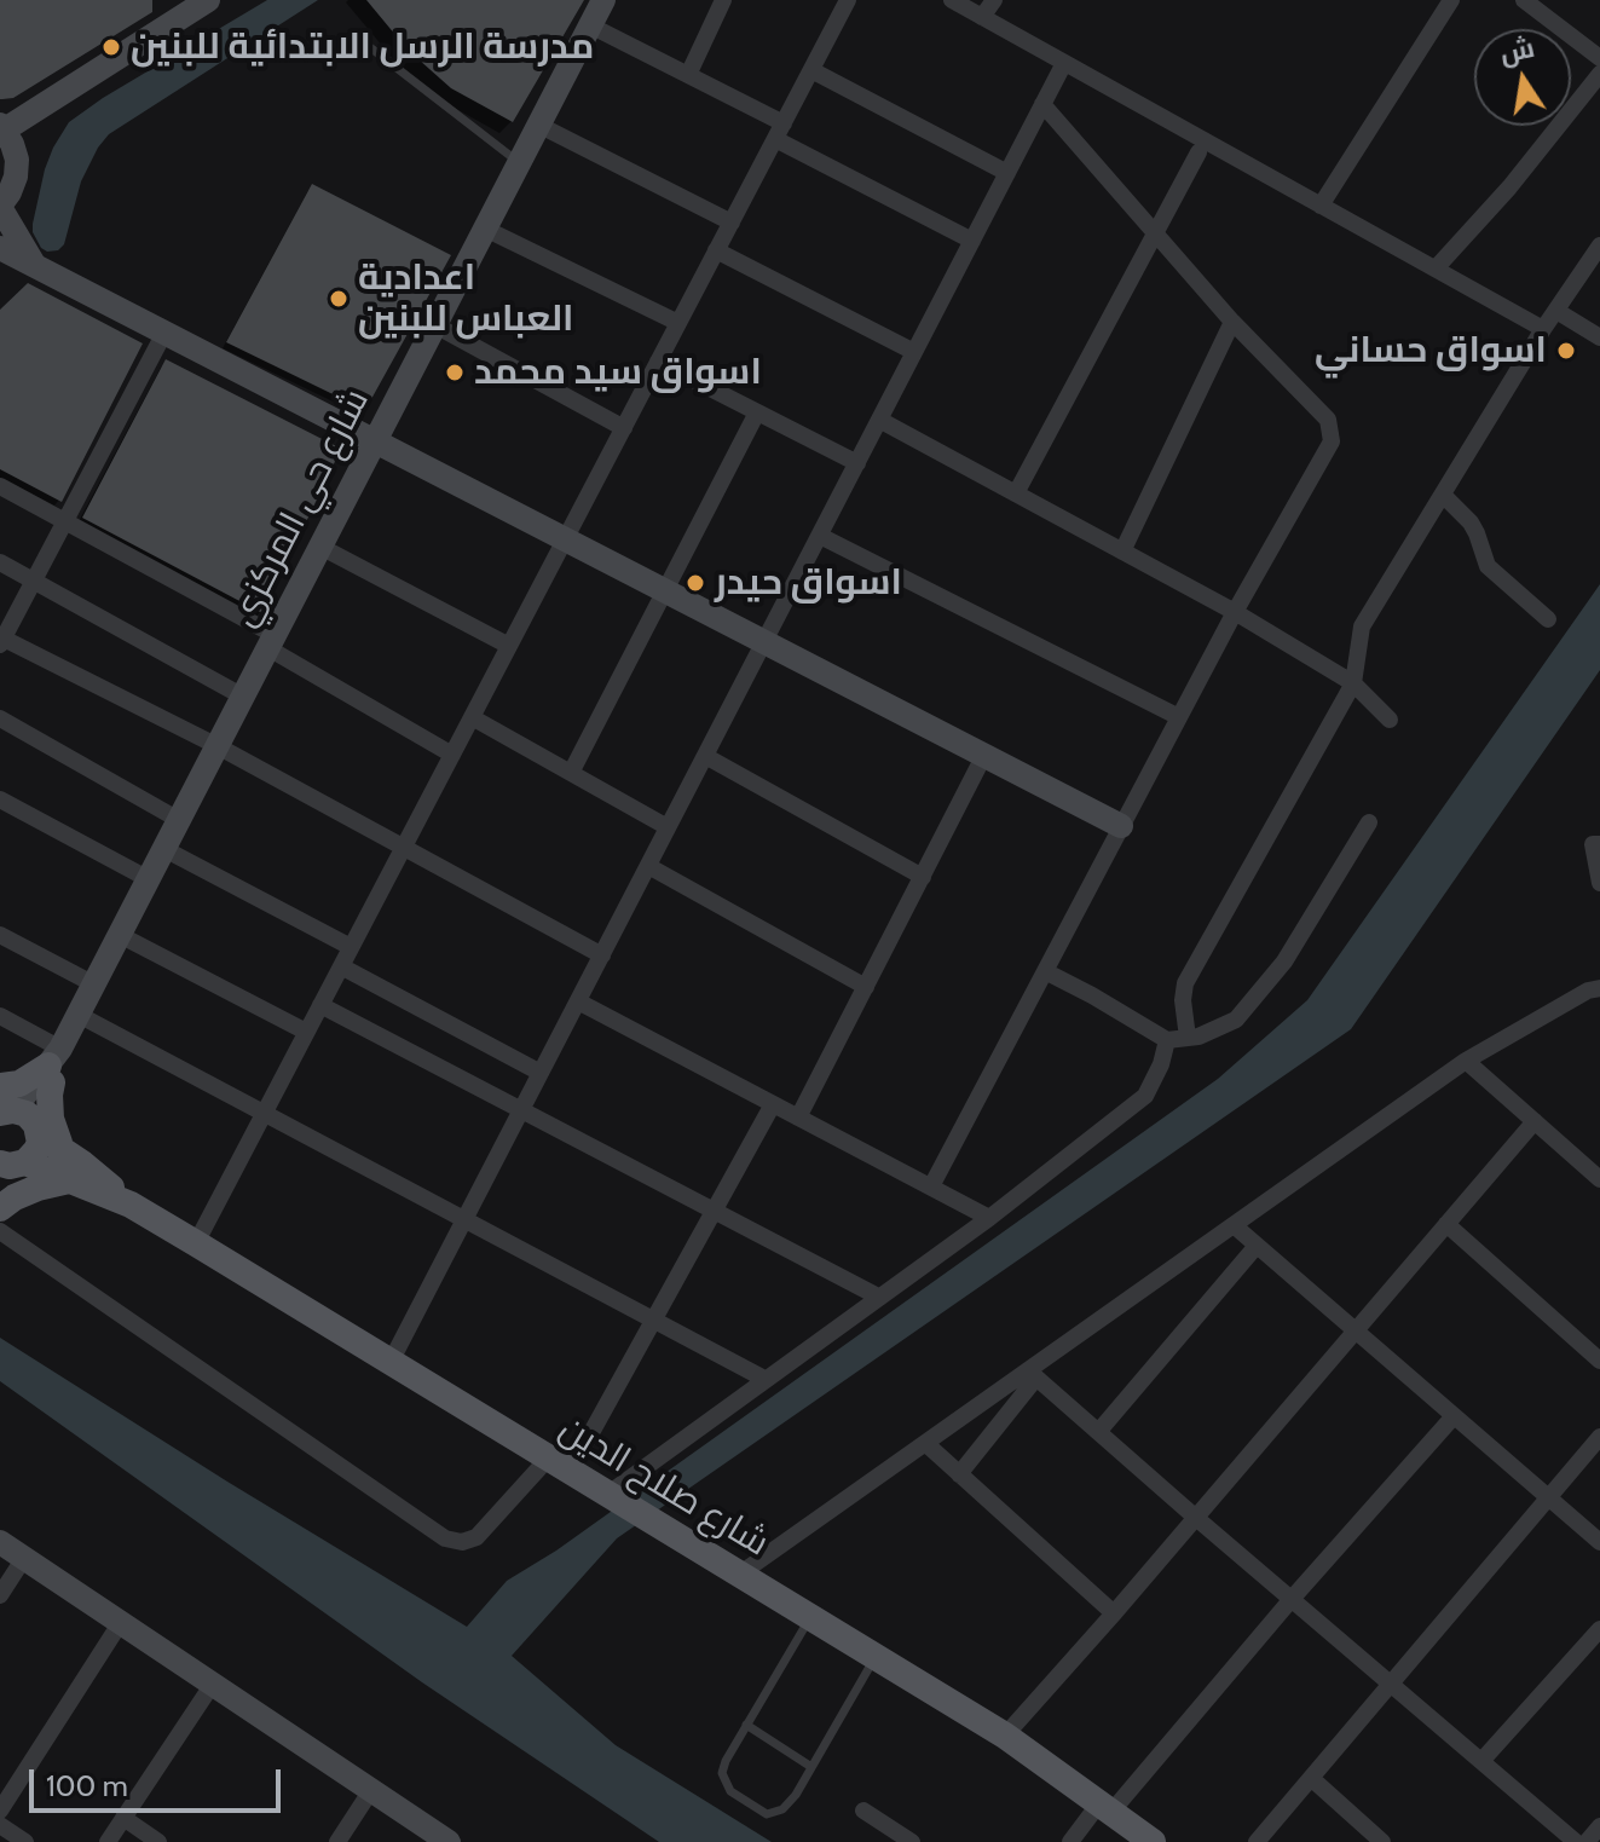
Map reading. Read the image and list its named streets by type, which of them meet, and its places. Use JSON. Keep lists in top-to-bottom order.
{
  "streets": {
    "main road": ["شارع صلاح الدين"],
    "street": ["شارع حي المركزي"]
  },
  "crossings": [
    ["شارع حي المركزي", "شارع صلاح الدين"]
  ],
  "places": [
    "مدرسة الرسل الابتدائية للبنين",
    "اعدادية العباس للبنين",
    "اسواق حساني",
    "اسواق سيد محمد",
    "اسواق حيدر"
  ],
  "scale_bar": "100 m",
  "north": "top"
}
